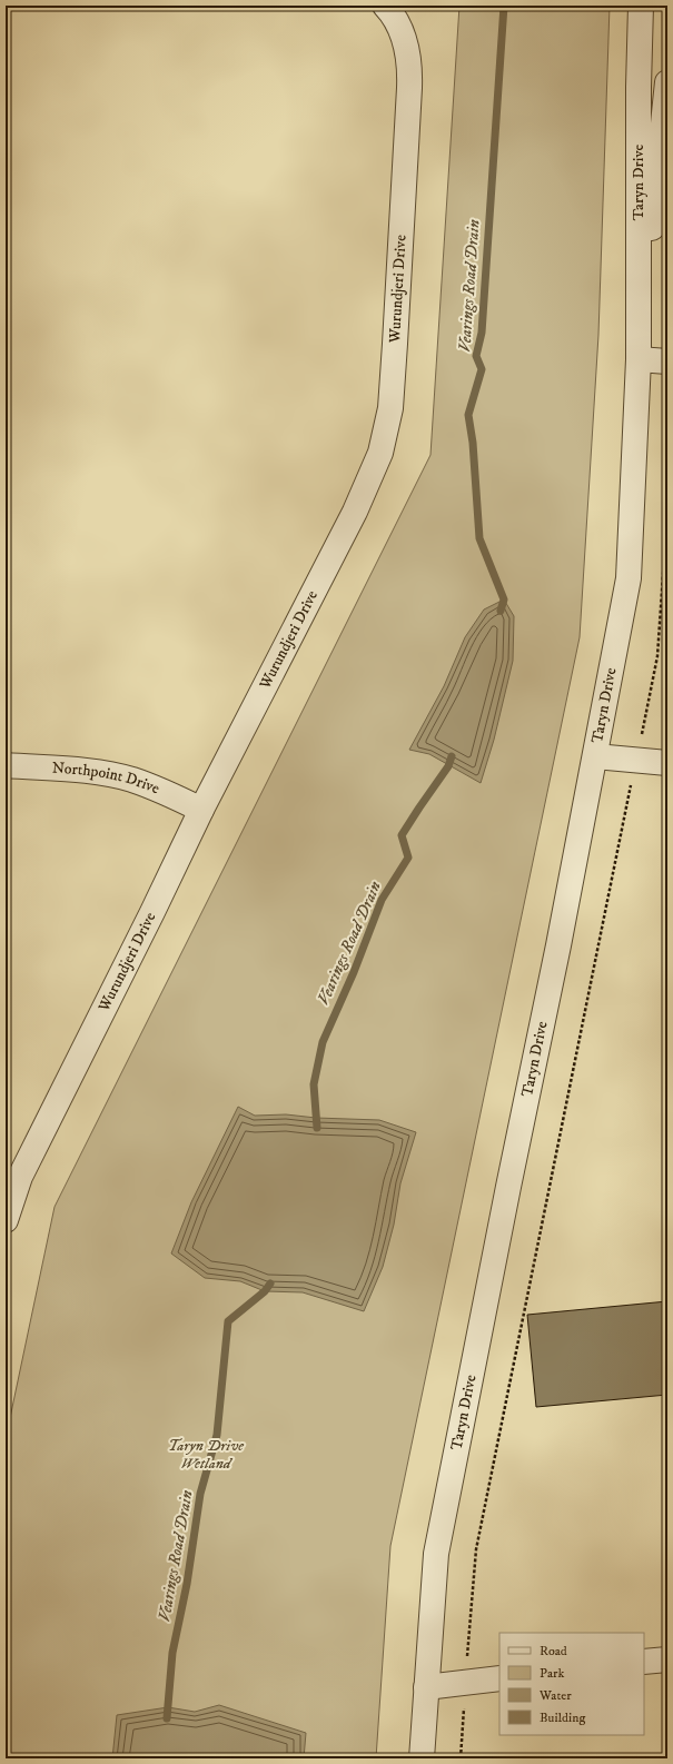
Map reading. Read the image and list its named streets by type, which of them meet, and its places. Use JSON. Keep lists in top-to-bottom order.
{
  "streets": {
    "street": ["Taryn Drive", "Wurundjeri Drive", "Northpoint Drive"]
  },
  "crossings": [
    ["Wurundjeri Drive", "Northpoint Drive"]
  ],
  "water": ["Vearings Road Drain"],
  "parks": ["Taryn Drive Wetland"],
  "legend": [
    "Road",
    "Park",
    "Water",
    "Building"
  ]
}
